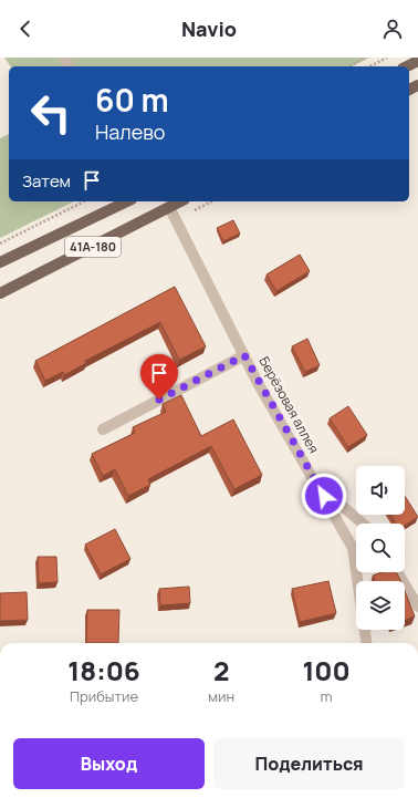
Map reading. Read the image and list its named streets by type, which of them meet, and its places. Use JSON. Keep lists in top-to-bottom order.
{
  "streets": {
    "main road": ["41А-180"],
    "street": ["Берёзовая аллея"]
  },
  "crossings": [
    ["41А-180", "Берёзовая аллея"]
  ],
  "page": {
    "header": "Navio",
    "turn": ["60 m", "Налево"],
    "then": "Затем",
    "eta": [
      "18:06",
      "Прибытие",
      "2",
      "мин",
      "100",
      "m"
    ],
    "buttons": ["Выход", "Поделиться"]
  }
}
